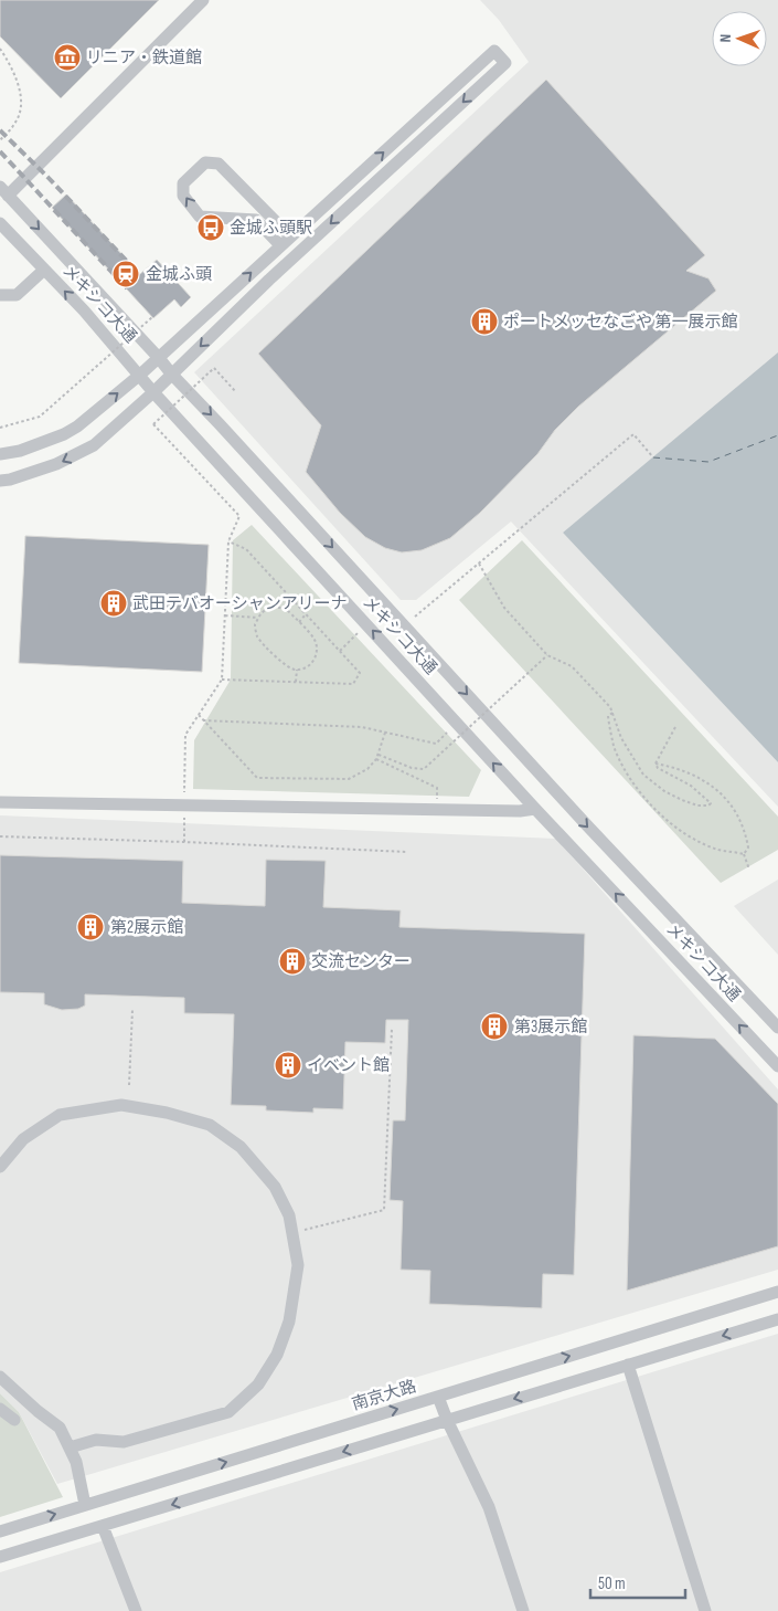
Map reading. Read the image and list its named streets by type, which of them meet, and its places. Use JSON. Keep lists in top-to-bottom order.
{
  "streets": {
    "street": ["メキシコ大通", "南京大路"]
  },
  "places": {
    "museum": ["リニア・鉄道館"],
    "bus stop": ["金城ふ頭駅"],
    "station": ["金城ふ頭"],
    "building": [
      "ポートメッセなごや 第一展示館",
      "武田テバオーシャンアリーナ",
      "第2展示館",
      "交流センター",
      "第3展示館",
      "イベント館"
    ]
  },
  "scale_bar": "50 m",
  "north": "left"
}
